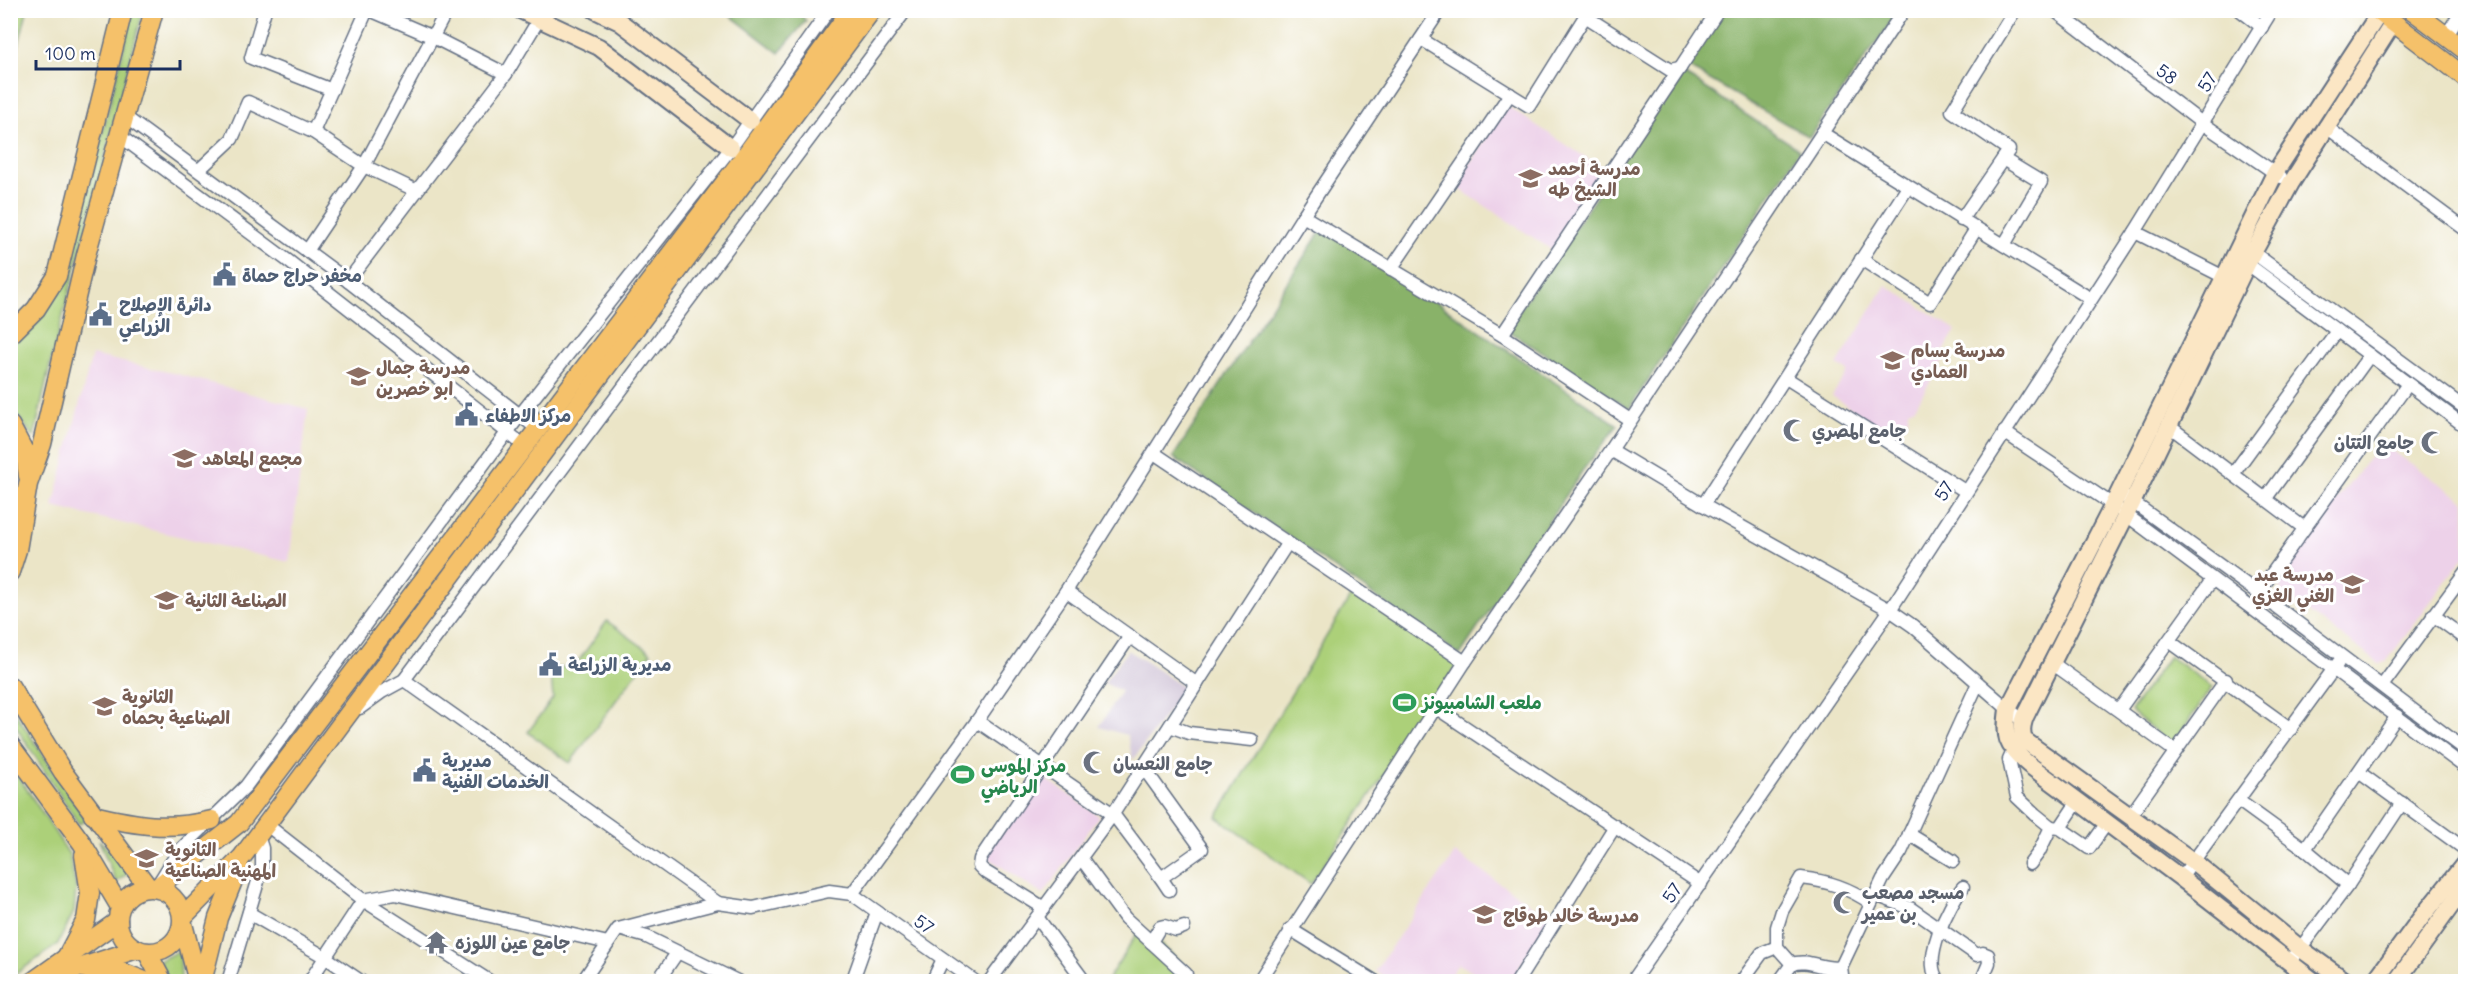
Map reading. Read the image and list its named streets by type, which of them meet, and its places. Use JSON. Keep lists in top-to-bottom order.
{
  "streets": {
    "street": ["58", "57"]
  },
  "crossings": [
    ["58", "57"]
  ],
  "places": {
    "school or university": [
      "مدرسة أحمد الشيخ طه",
      "مدرسة بسام العمادي",
      "مدرسة جمال ابو خصرين",
      "مجمع المعاهد",
      "مدرسة عبد الغني الغزي",
      "الصناعة الثانية",
      "الثانوية الصناعية بحماه",
      "الثانوية المهنية الصناعية",
      "مدرسة خالد طوقاج"
    ],
    "public building": [
      "مخفر حراج حماة",
      "دائرة الإصلاح الزراعي",
      "مركز الاطفاء",
      "مديرية الزراعة",
      "مديرية الخدمات الفنية"
    ],
    "mosque": [
      "جامع المصري",
      "جامع التتان",
      "جامع النعسان",
      "مسجد مصعب بن عمير"
    ],
    "sports": ["ملعب الشامبيونز", "مركز الموسى الرياضي"],
    "temple": ["جامع عين اللوزه"]
  },
  "scale_bar": "100 m"
}
